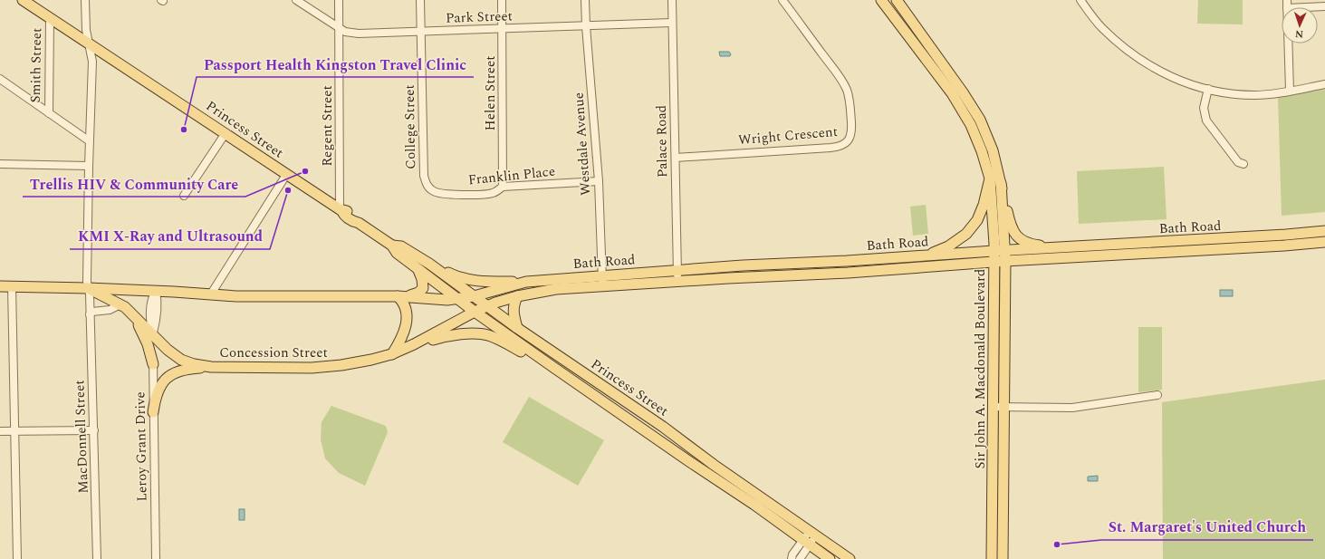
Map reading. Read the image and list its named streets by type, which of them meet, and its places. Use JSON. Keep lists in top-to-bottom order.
{
  "streets": {
    "main road": [
      "Princess Street",
      "Bath Road",
      "Concession Street",
      "Sir John A. Macdonald Boulevard"
    ],
    "street": [
      "Park Street",
      "Smith Street",
      "Helen Street",
      "Regent Street",
      "College Street",
      "Wright Crescent",
      "Palace Road",
      "Westdale Avenue",
      "Franklin Place",
      "MacDonnell Street",
      "Leroy Grant Drive"
    ]
  },
  "crossings": [
    ["Park Street", "Helen Street"],
    ["Park Street", "Regent Street"],
    ["Park Street", "College Street"],
    ["Park Street", "Palace Road"],
    ["Park Street", "Westdale Avenue"],
    ["Smith Street", "Princess Street"],
    ["Helen Street", "Franklin Place"],
    ["Regent Street", "Princess Street"],
    ["College Street", "Franklin Place"],
    ["Princess Street", "Bath Road"],
    ["Princess Street", "Concession Street"],
    ["Princess Street", "MacDonnell Street"],
    ["Wright Crescent", "Palace Road"],
    ["Palace Road", "Bath Road"],
    ["Westdale Avenue", "Franklin Place"],
    ["Westdale Avenue", "Bath Road"],
    ["Bath Road", "Concession Street"],
    ["Bath Road", "Sir John A. Macdonald Boulevard"],
    ["Concession Street", "MacDonnell Street"],
    ["Concession Street", "Leroy Grant Drive"]
  ],
  "places": [
    "Passport Health Kingston Travel Clinic",
    "Trellis HIV & Community Care",
    "KMI X-Ray and Ultrasound",
    "St. Margaret's United Church"
  ],
  "north": "bottom"
}
